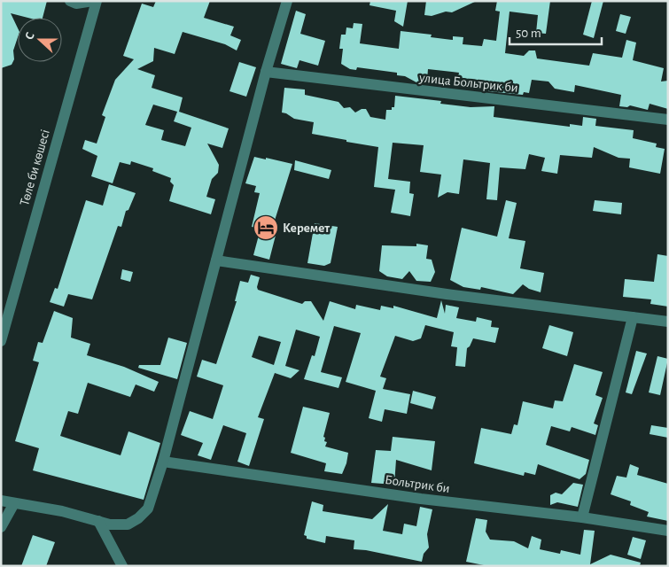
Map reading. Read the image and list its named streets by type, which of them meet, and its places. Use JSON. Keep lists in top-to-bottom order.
{
  "streets": {
    "street": ["улица Больтрик би", "Төле би көшесі", "Больтрик би"]
  },
  "places": {
    "hotel": ["Керемет"]
  },
  "scale_bar": "50 m",
  "north": "left"
}
